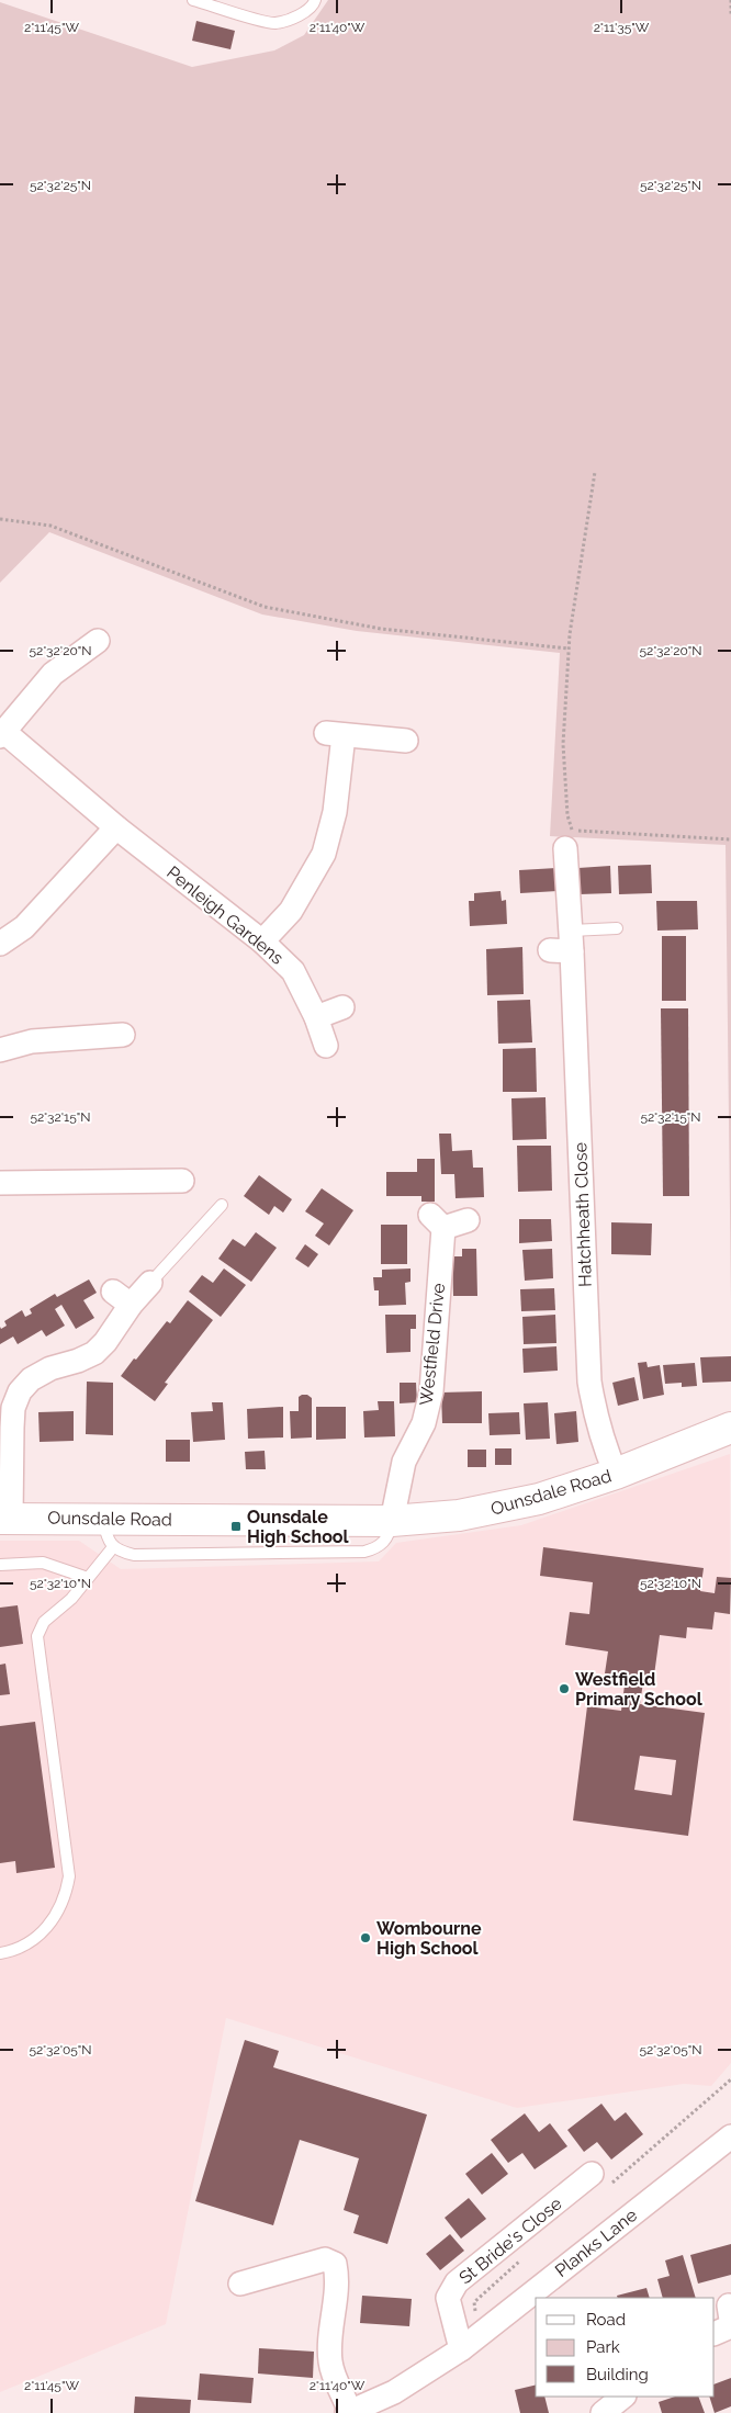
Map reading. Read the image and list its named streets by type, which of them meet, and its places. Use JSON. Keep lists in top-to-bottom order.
{
  "streets": {
    "street": [
      "Penleigh Gardens",
      "Hatchheath Close",
      "Westfield Drive",
      "Ounsdale Road",
      "St Bride's Close",
      "Planks Lane"
    ]
  },
  "crossings": [
    ["Hatchheath Close", "Ounsdale Road"],
    ["Westfield Drive", "Ounsdale Road"],
    ["St Bride's Close", "Planks Lane"]
  ],
  "places": {
    "transit": ["Ounsdale High School"],
    "other": ["Westfield Primary School", "Wombourne High School"]
  },
  "legend": ["Road", "Park", "Building"],
  "coordinates": [
    "2°11'45\"W",
    "2°11'40\"W",
    "2°11'35\"W",
    "52°32'25\"N",
    "52°32'20\"N",
    "52°32'15\"N",
    "52°32'10\"N",
    "52°32'05\"N"
  ]
}
